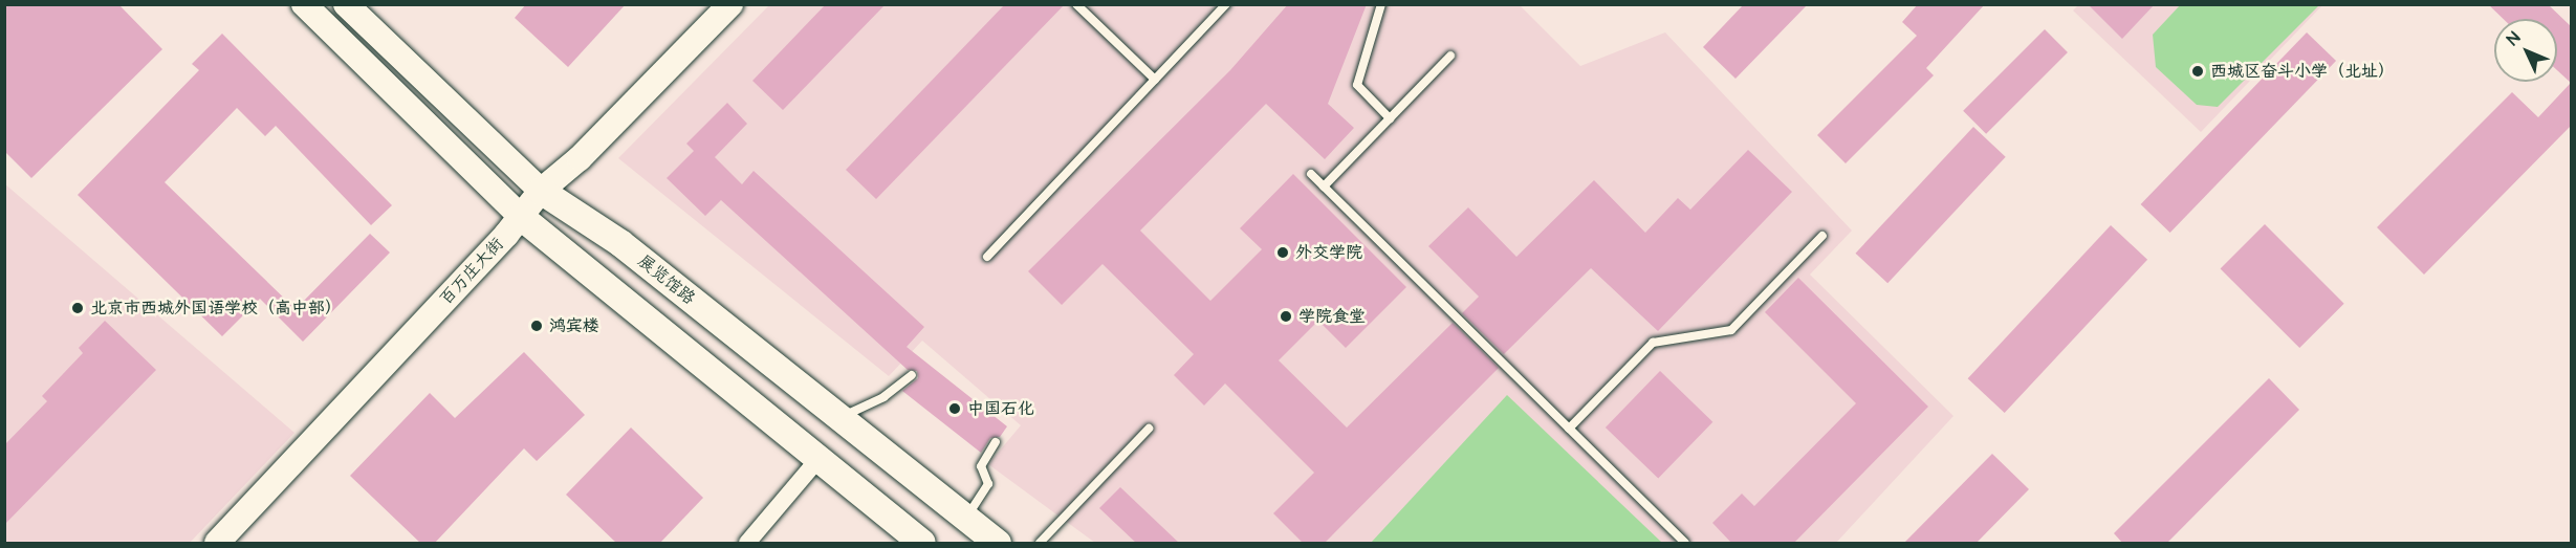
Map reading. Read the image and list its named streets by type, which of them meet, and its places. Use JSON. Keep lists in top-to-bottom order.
{
  "streets": {
    "main road": ["百万庄大街", "展览馆路"]
  },
  "crossings": [
    ["百万庄大街", "展览馆路"]
  ],
  "places": [
    "西城区奋斗小学（北址）",
    "外交学院",
    "北京市西城外国语学校（高中部）",
    "学院食堂",
    "鸿宾楼",
    "中国石化"
  ],
  "north": "top left"
}
